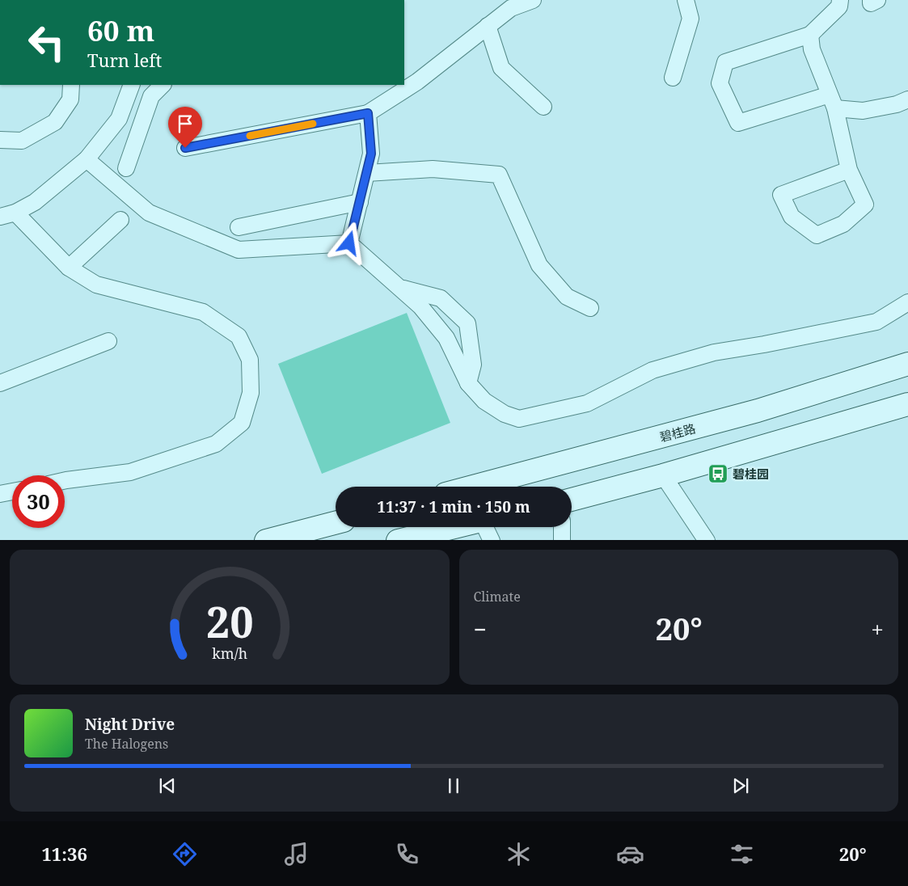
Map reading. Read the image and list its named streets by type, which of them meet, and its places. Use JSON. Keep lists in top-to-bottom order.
{
  "streets": {
    "street": ["碧桂路"]
  },
  "places": {
    "bus stop": ["碧桂园"]
  },
  "page": {
    "turn": ["60 m", "Turn left"],
    "limit": "30",
    "trip": "11:37 · 1 min · 150 m",
    "tile": "Climate",
    "heat": ["−", "20°", "+"],
    "song": ["Night Drive", "The Halogens"],
    "tabs": ["11:36", "20°"],
    "gauge": ["20", "km/h"]
  }
}
